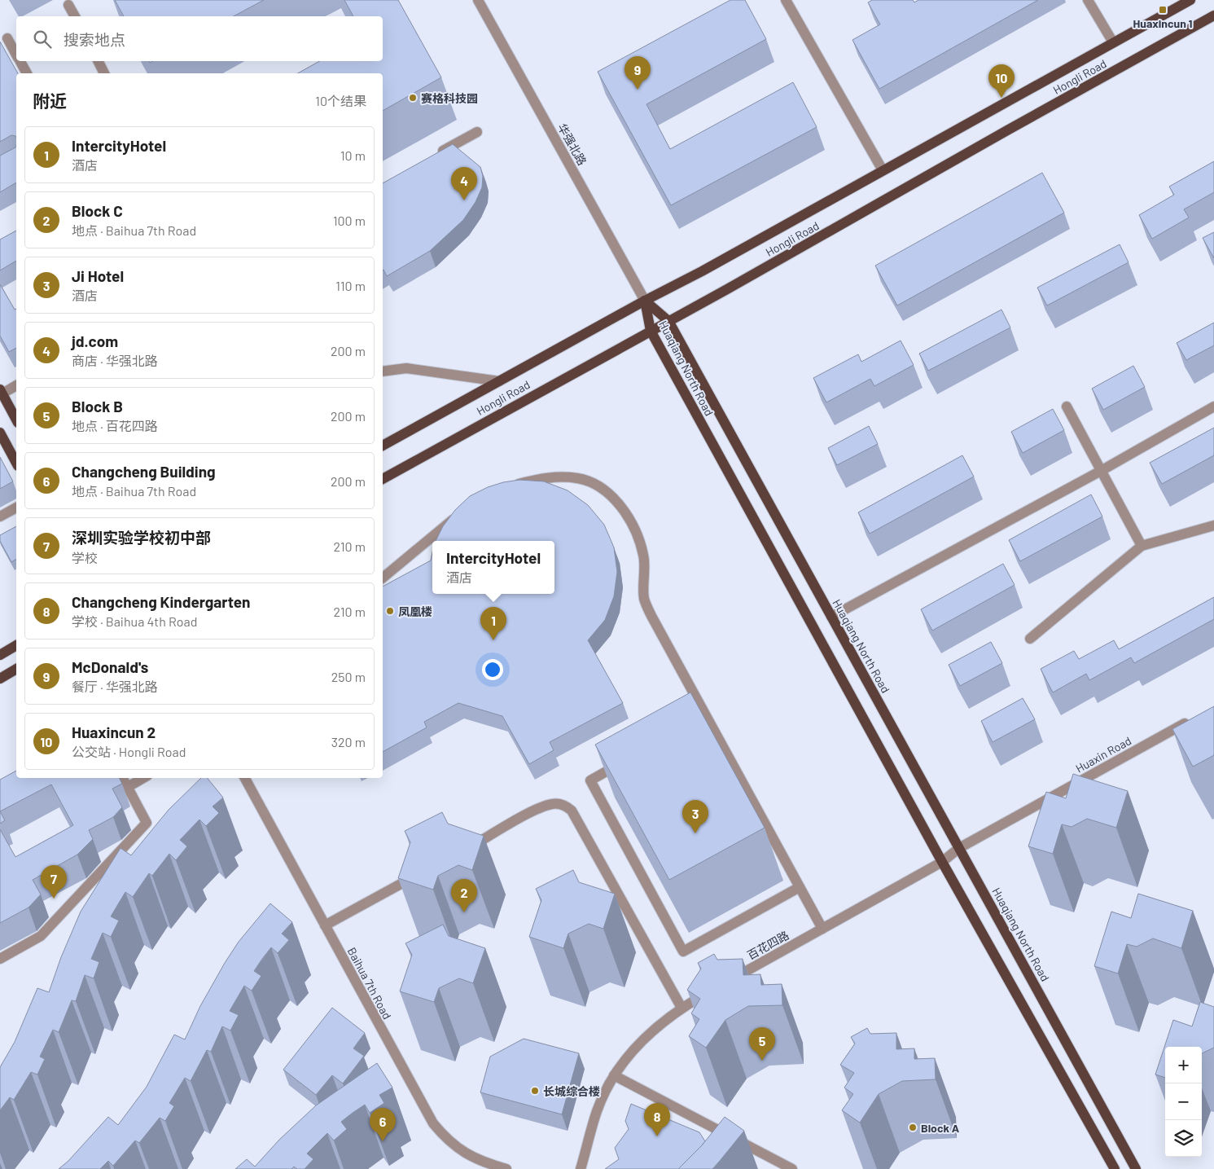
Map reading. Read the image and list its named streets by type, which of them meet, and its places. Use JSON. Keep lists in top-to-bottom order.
{
  "streets": {
    "main road": ["Hongli Road", "Huaqiang North Road"],
    "street": [
      "华强北路",
      "Huaxin Road",
      "百花四路",
      "Baihua 7th Road"
    ]
  },
  "crossings": [
    ["Hongli Road", "华强北路"],
    ["Hongli Road", "Huaqiang North Road"],
    ["华强北路", "Huaqiang North Road"],
    ["Huaqiang North Road", "Huaxin Road"],
    ["Huaqiang North Road", "百花四路"],
    ["Huaxin Road", "百花四路"]
  ],
  "places": {
    "transit": ["Huaxincun 1"],
    "other": [
      "赛格科技园",
      "凤凰楼",
      "长城综合楼",
      "Block A"
    ]
  },
  "page": {
    "search": "搜索地点",
    "pins": [
      "9",
      "10",
      "4",
      "1",
      "3",
      "7",
      "2",
      "5",
      "8",
      "6"
    ],
    "heading": ["附近", "10个结果"],
    "list": [
      {
        "mark": "1",
        "name": "IntercityHotel",
        "note": "酒店",
        "value": "10 m"
      },
      {
        "mark": "2",
        "name": "Block C",
        "note": "地点 · Baihua 7th Road",
        "value": "100 m"
      },
      {
        "mark": "3",
        "name": "Ji Hotel",
        "note": "酒店",
        "value": "110 m"
      },
      {
        "mark": "4",
        "name": "jd.com",
        "note": "商店 · 华强北路",
        "value": "200 m"
      },
      {
        "mark": "5",
        "name": "Block B",
        "note": "地点 · 百花四路",
        "value": "200 m"
      },
      {
        "mark": "6",
        "name": "Changcheng Building",
        "note": "地点 · Baihua 7th Road",
        "value": "200 m"
      },
      {
        "mark": "7",
        "name": "深圳实验学校初中部",
        "note": "学校",
        "value": "210 m"
      },
      {
        "mark": "8",
        "name": "Changcheng Kindergarten",
        "note": "学校 · Baihua 4th Road",
        "value": "210 m"
      },
      {
        "mark": "9",
        "name": "McDonald's",
        "note": "餐厅 · 华强北路",
        "value": "250 m"
      },
      {
        "mark": "10",
        "name": "Huaxincun 2",
        "note": "公交站 · Hongli Road",
        "value": "320 m"
      }
    ],
    "popup": ["IntercityHotel", "酒店"],
    "map_buttons": ["+", "−"]
  }
}
